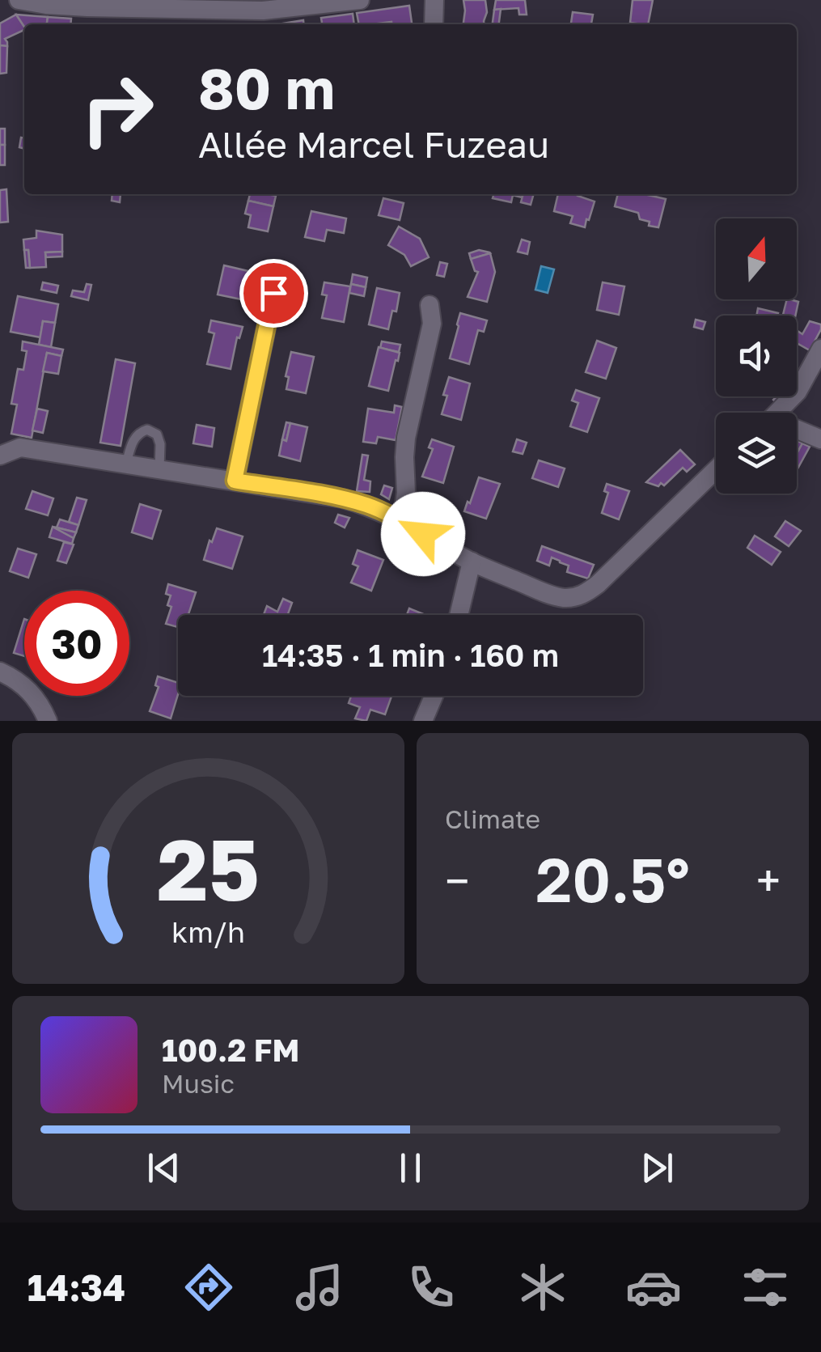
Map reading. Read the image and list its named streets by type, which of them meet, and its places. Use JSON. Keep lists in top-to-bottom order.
{
  "north": "top",
  "page": {
    "turn": ["80 m", "Allée Marcel Fuzeau"],
    "limit": "30",
    "trip": "14:35 · 1 min · 160 m",
    "tile": "Climate",
    "heat": ["−", "20.5°", "+"],
    "song": ["100.2 FM", "Music"],
    "tabs": "14:34",
    "gauge": ["25", "km/h"]
  }
}
